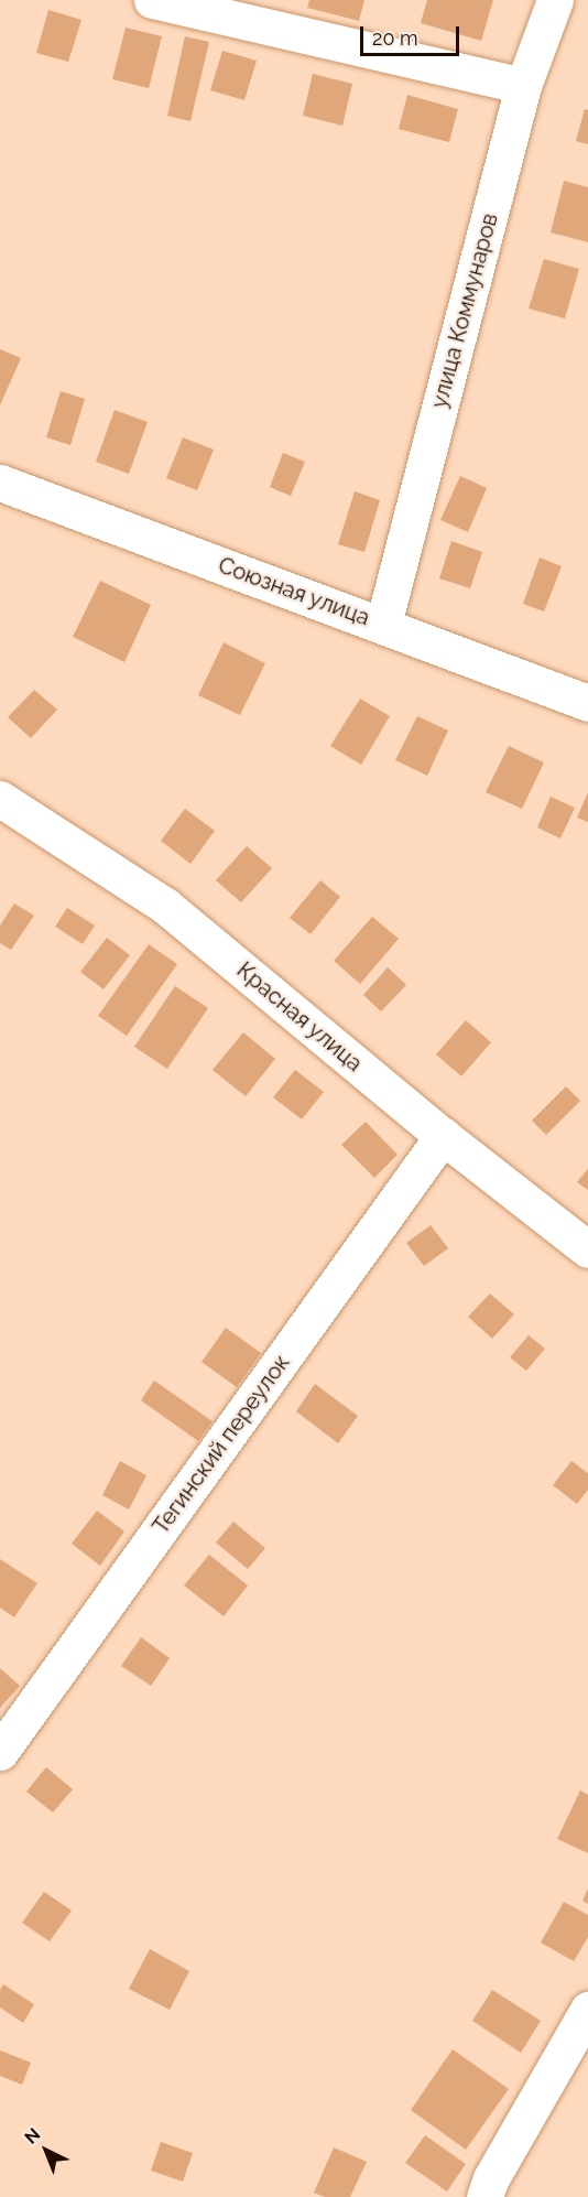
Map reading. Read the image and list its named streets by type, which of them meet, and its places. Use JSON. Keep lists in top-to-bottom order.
{
  "streets": {
    "street": [
      "улица Коммунаров",
      "Союзная улица",
      "Красная улица",
      "Тегинский переулок"
    ]
  },
  "crossings": [
    ["улица Коммунаров", "Союзная улица"],
    ["Красная улица", "Тегинский переулок"]
  ],
  "scale_bar": "20 m",
  "north": "top left"
}
